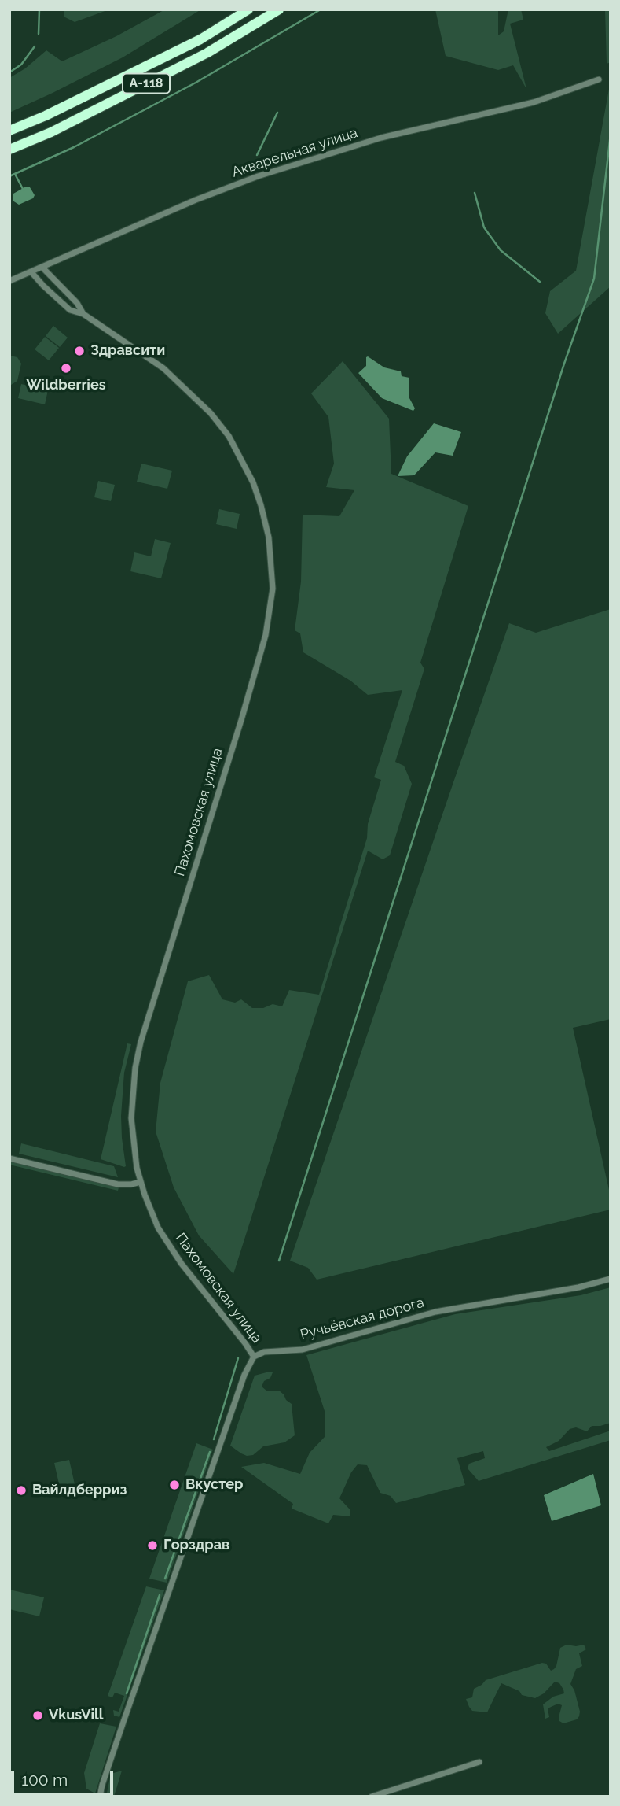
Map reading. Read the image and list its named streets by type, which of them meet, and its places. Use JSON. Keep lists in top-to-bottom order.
{
  "streets": {
    "highway": ["А-118"],
    "street": ["Акварельная улица", "Пахомовская улица", "Ручьёвская дорога"]
  },
  "crossings": [
    ["Акварельная улица", "Пахомовская улица"],
    ["Пахомовская улица", "Ручьёвская дорога"]
  ],
  "places": [
    "Здравсити",
    "Wildberries",
    "Вкустер",
    "Вайлдберриз",
    "Горздрав",
    "VkusVill"
  ],
  "scale_bar": "100 m"
}
